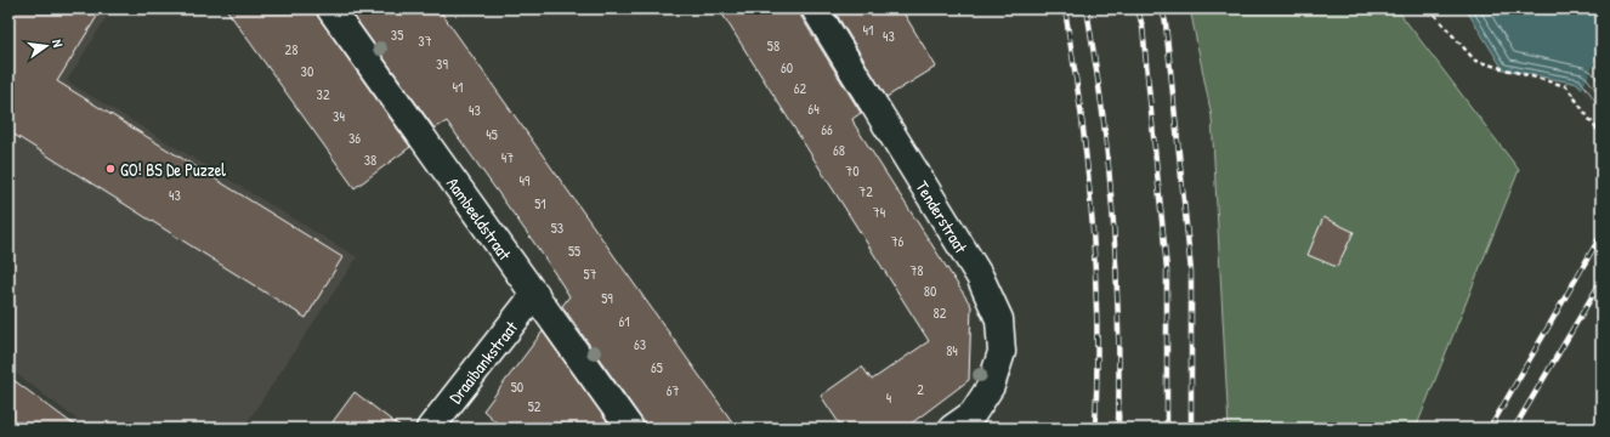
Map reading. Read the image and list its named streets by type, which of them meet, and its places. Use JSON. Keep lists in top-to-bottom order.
{
  "streets": {
    "street": ["Tenderstraat", "Aambeeldstraat", "Draaibankstraat"]
  },
  "crossings": [
    ["Aambeeldstraat", "Draaibankstraat"]
  ],
  "places": ["GO! BS De Puzzel"],
  "house_numbers": [
    "41",
    "35",
    "43",
    "37",
    "58",
    "28",
    "39",
    "60",
    "30",
    "41",
    "62",
    "32",
    "64",
    "43",
    "34",
    "66",
    "45",
    "36",
    "68",
    "47",
    "38",
    "70",
    "49",
    "72",
    "43",
    "51",
    "74",
    "53",
    "76",
    "55",
    "78",
    "57",
    "80",
    "59",
    "82",
    "61",
    "63",
    "84",
    "65",
    "50",
    "2",
    "67",
    "4",
    "52"
  ],
  "north": "right"
}
